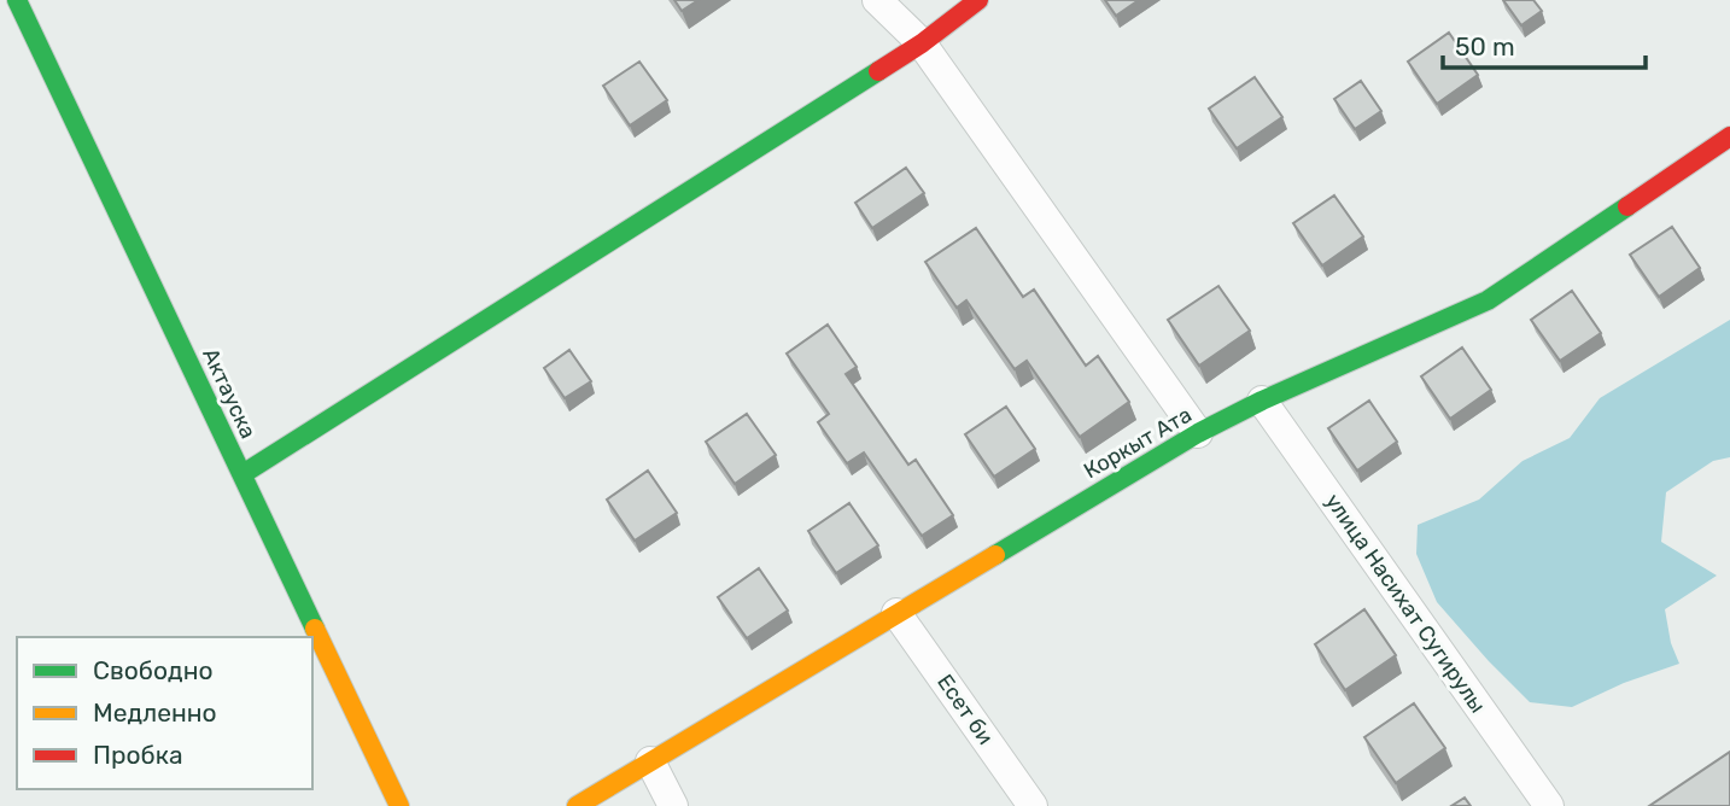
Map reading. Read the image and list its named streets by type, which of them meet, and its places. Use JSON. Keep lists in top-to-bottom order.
{
  "streets": {
    "street": [
      "Актауска",
      "Коркыт Ата",
      "улица Насихат Сугирулы",
      "Есет би"
    ]
  },
  "crossings": [
    ["Коркыт Ата", "улица Насихат Сугирулы"],
    ["Коркыт Ата", "Есет би"]
  ],
  "legend": ["Свободно", "Медленно", "Пробка"],
  "scale_bar": "50 m"
}
